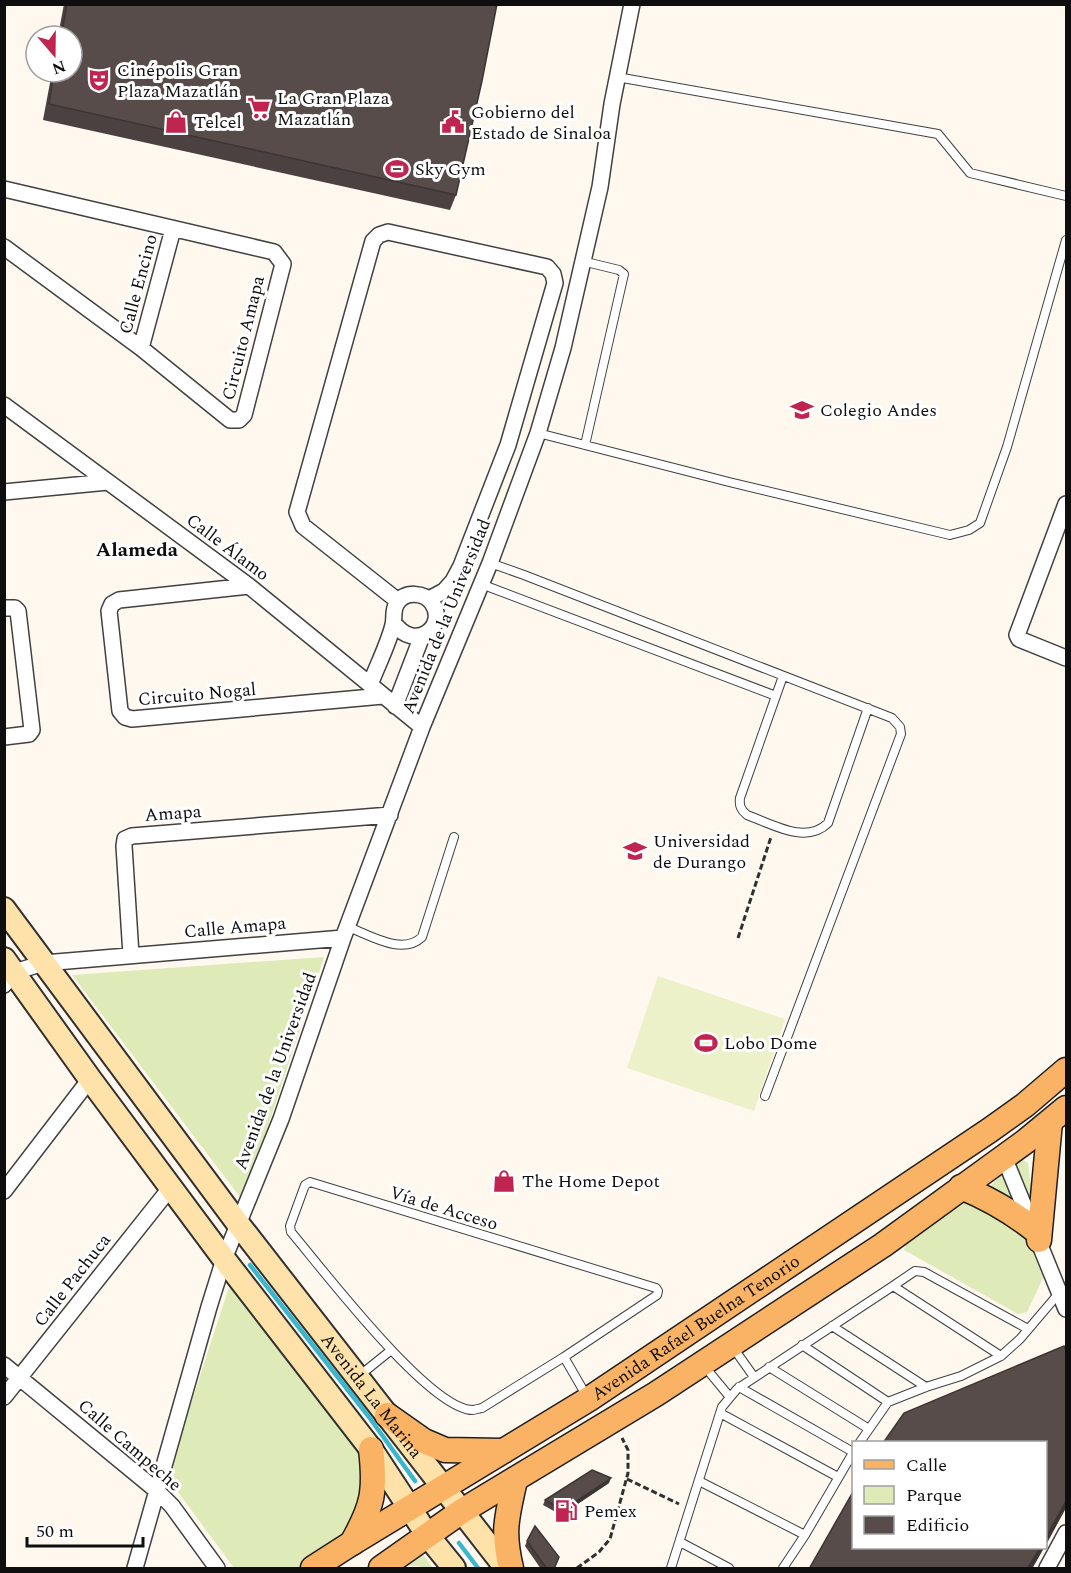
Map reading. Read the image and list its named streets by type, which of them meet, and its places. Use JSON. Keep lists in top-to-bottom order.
{
  "streets": {
    "main road": ["Avenida Rafael Buelna Tenorio", "Avenida La Marina"],
    "street": [
      "Calle Encino",
      "Circuito Amapa",
      "Calle Álamo",
      "Avenida de la Universidad",
      "Circuito Nogal",
      "Amapa",
      "Calle Amapa",
      "Calle Pachuca",
      "Calle Campeche"
    ],
    "lane": ["Vía de Acceso"]
  },
  "crossings": [
    ["Calle Encino", "Circuito Amapa"],
    ["Calle Álamo", "Avenida de la Universidad"],
    ["Calle Álamo", "Circuito Nogal"],
    ["Avenida de la Universidad", "Amapa"],
    ["Avenida de la Universidad", "Calle Amapa"],
    ["Avenida de la Universidad", "Avenida La Marina"],
    ["Amapa", "Calle Amapa"],
    ["Calle Pachuca", "Avenida La Marina"],
    ["Calle Pachuca", "Calle Campeche"],
    ["Avenida Rafael Buelna Tenorio", "Avenida La Marina"]
  ],
  "districts": ["Alameda"],
  "places": {
    "theatre": ["Cinépolis Gran Plaza Mazatlán"],
    "supermarket": ["La Gran Plaza Mazatlán"],
    "shop": ["Telcel", "The Home Depot"],
    "public building": ["Gobierno del Estado de Sinaloa"],
    "sports": ["Sky Gym", "Lobo Dome"],
    "school or university": ["Colegio Andes", "Universidad de Durango"],
    "fuel station": ["Pemex"]
  },
  "legend": ["Calle", "Parque", "Edificio"],
  "scale_bar": "50 m",
  "north": "bottom"
}
